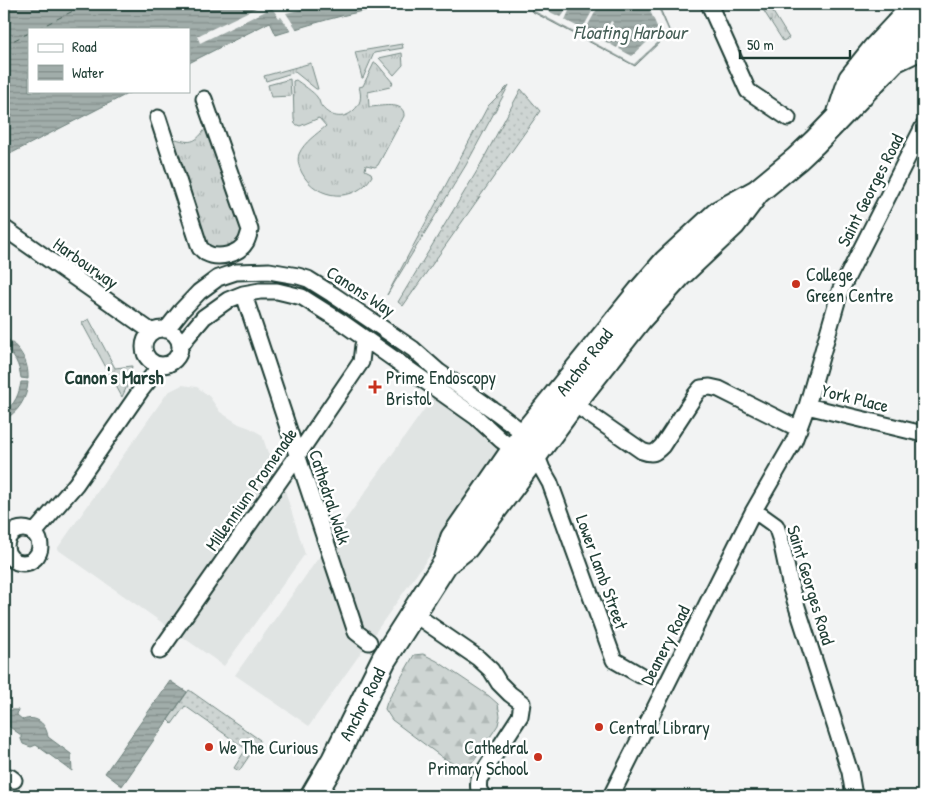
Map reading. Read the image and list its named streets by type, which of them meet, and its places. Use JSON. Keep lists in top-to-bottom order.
{
  "streets": {
    "main road": ["Anchor Road"],
    "street": [
      "Saint Georges Road",
      "Harbourway",
      "Canons Way",
      "York Place",
      "Millennium Promenade",
      "Cathedral Walk",
      "Lower Lamb Street",
      "Deanery Road"
    ]
  },
  "crossings": [
    ["Saint Georges Road", "York Place"],
    ["Saint Georges Road", "Deanery Road"],
    ["Harbourway", "Canons Way"],
    ["Canons Way", "Anchor Road"],
    ["Canons Way", "Lower Lamb Street"],
    ["Anchor Road", "Lower Lamb Street"],
    ["Millennium Promenade", "Cathedral Walk"]
  ],
  "districts": ["Canon's Marsh"],
  "water": ["Floating Harbour"],
  "places": {
    "other": [
      "College Green Centre",
      "Central Library",
      "We The Curious",
      "Cathedral Primary School"
    ],
    "health": ["Prime Endoscopy Bristol"]
  },
  "legend": ["Road", "Water"],
  "scale_bar": "50 m"
}
